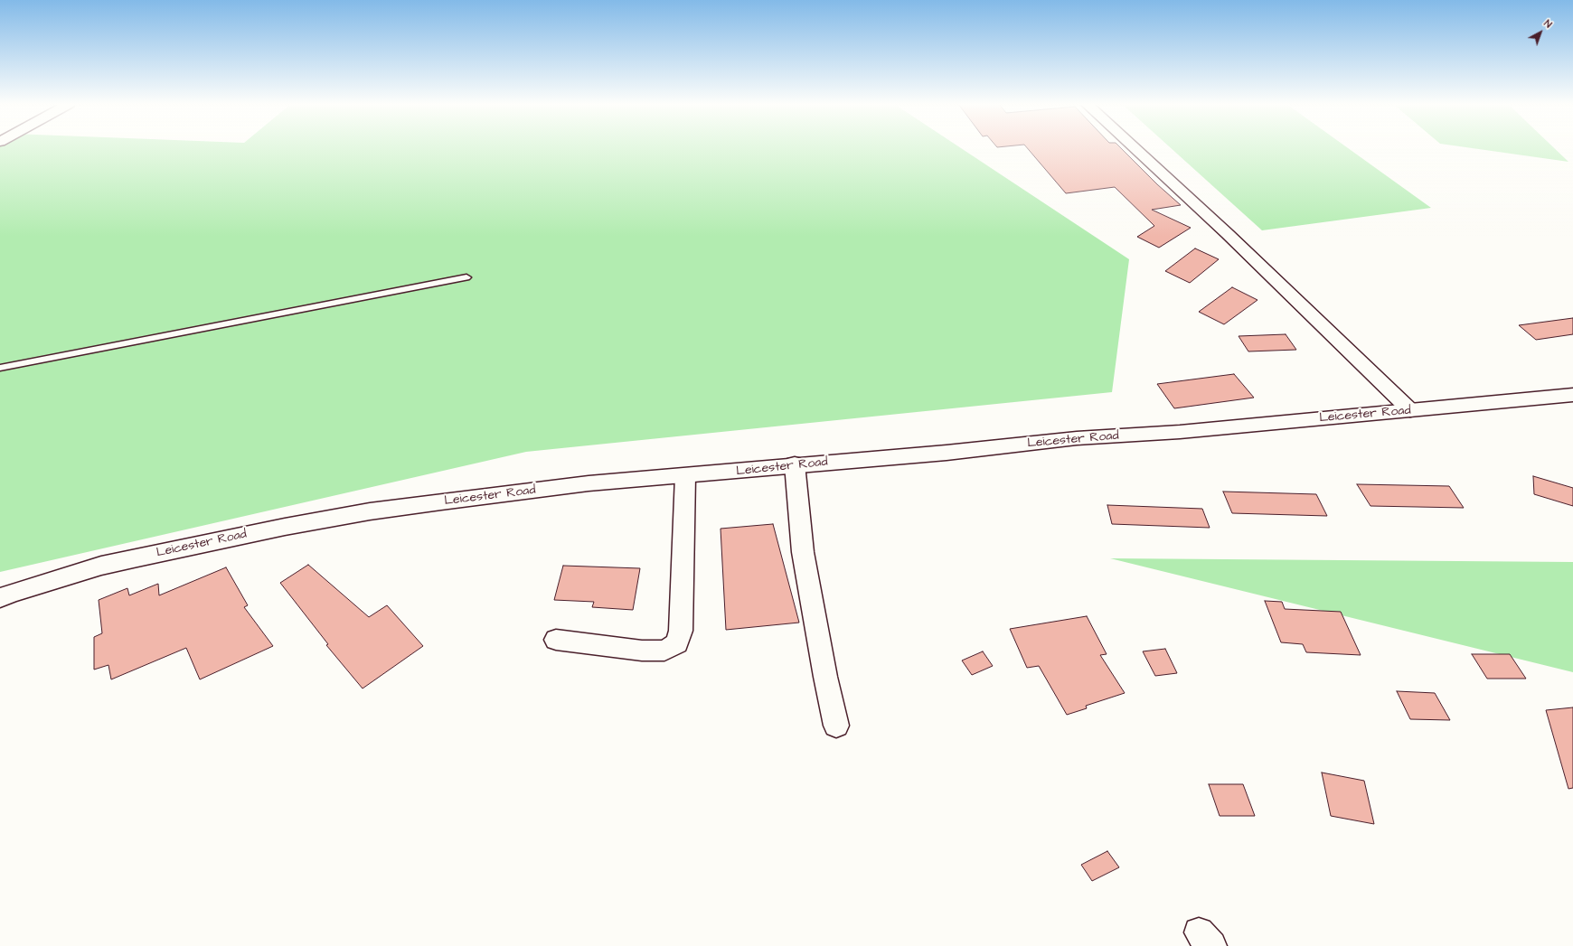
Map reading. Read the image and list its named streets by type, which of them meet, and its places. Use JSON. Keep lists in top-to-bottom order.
{
  "streets": {
    "street": ["Leicester Road"]
  },
  "north": "top right"
}
